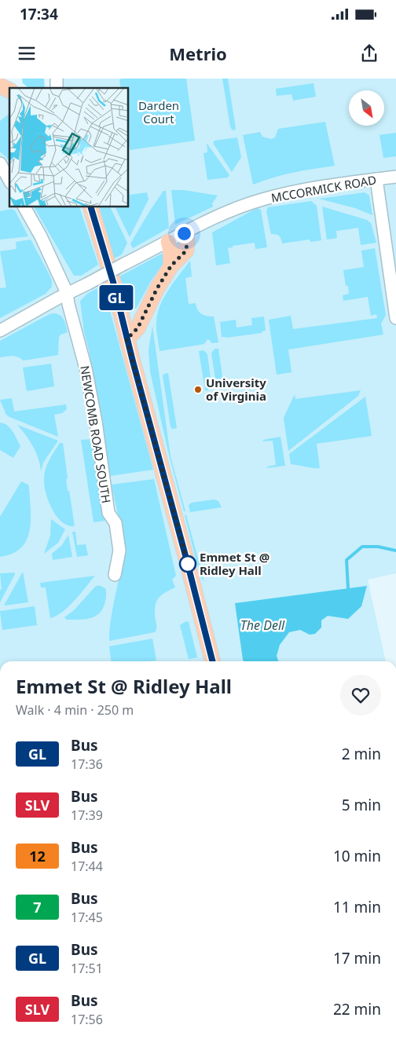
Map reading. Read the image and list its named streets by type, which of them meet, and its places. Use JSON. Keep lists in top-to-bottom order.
{
  "streets": {
    "street": ["MCCORMICK ROAD", "NEWCOMB ROAD SOUTH"]
  },
  "crossings": [
    ["MCCORMICK ROAD", "NEWCOMB ROAD SOUTH"]
  ],
  "water": ["The Dell"],
  "parks": ["Darden Court"],
  "places": ["University of Virginia", "Emmet St @ Ridley Hall"],
  "lines": ["bus line GL"],
  "north": "bottom right",
  "page": {
    "status": "17:34",
    "header": "Metrio",
    "on_map": "GL",
    "heading": ["Emmet St @ Ridley Hall", "Walk · 4 min · 250 m"],
    "list": [
      {
        "mark": "GL",
        "name": "Bus",
        "note": "17:36",
        "value": "2 min"
      },
      {
        "mark": "SLV",
        "name": "Bus",
        "note": "17:39",
        "value": "5 min"
      },
      {
        "mark": "12",
        "name": "Bus",
        "note": "17:44",
        "value": "10 min"
      },
      {
        "mark": "7",
        "name": "Bus",
        "note": "17:45",
        "value": "11 min"
      },
      {
        "mark": "GL",
        "name": "Bus",
        "note": "17:51",
        "value": "17 min"
      },
      {
        "mark": "SLV",
        "name": "Bus",
        "note": "17:56",
        "value": "22 min"
      }
    ]
  }
}
